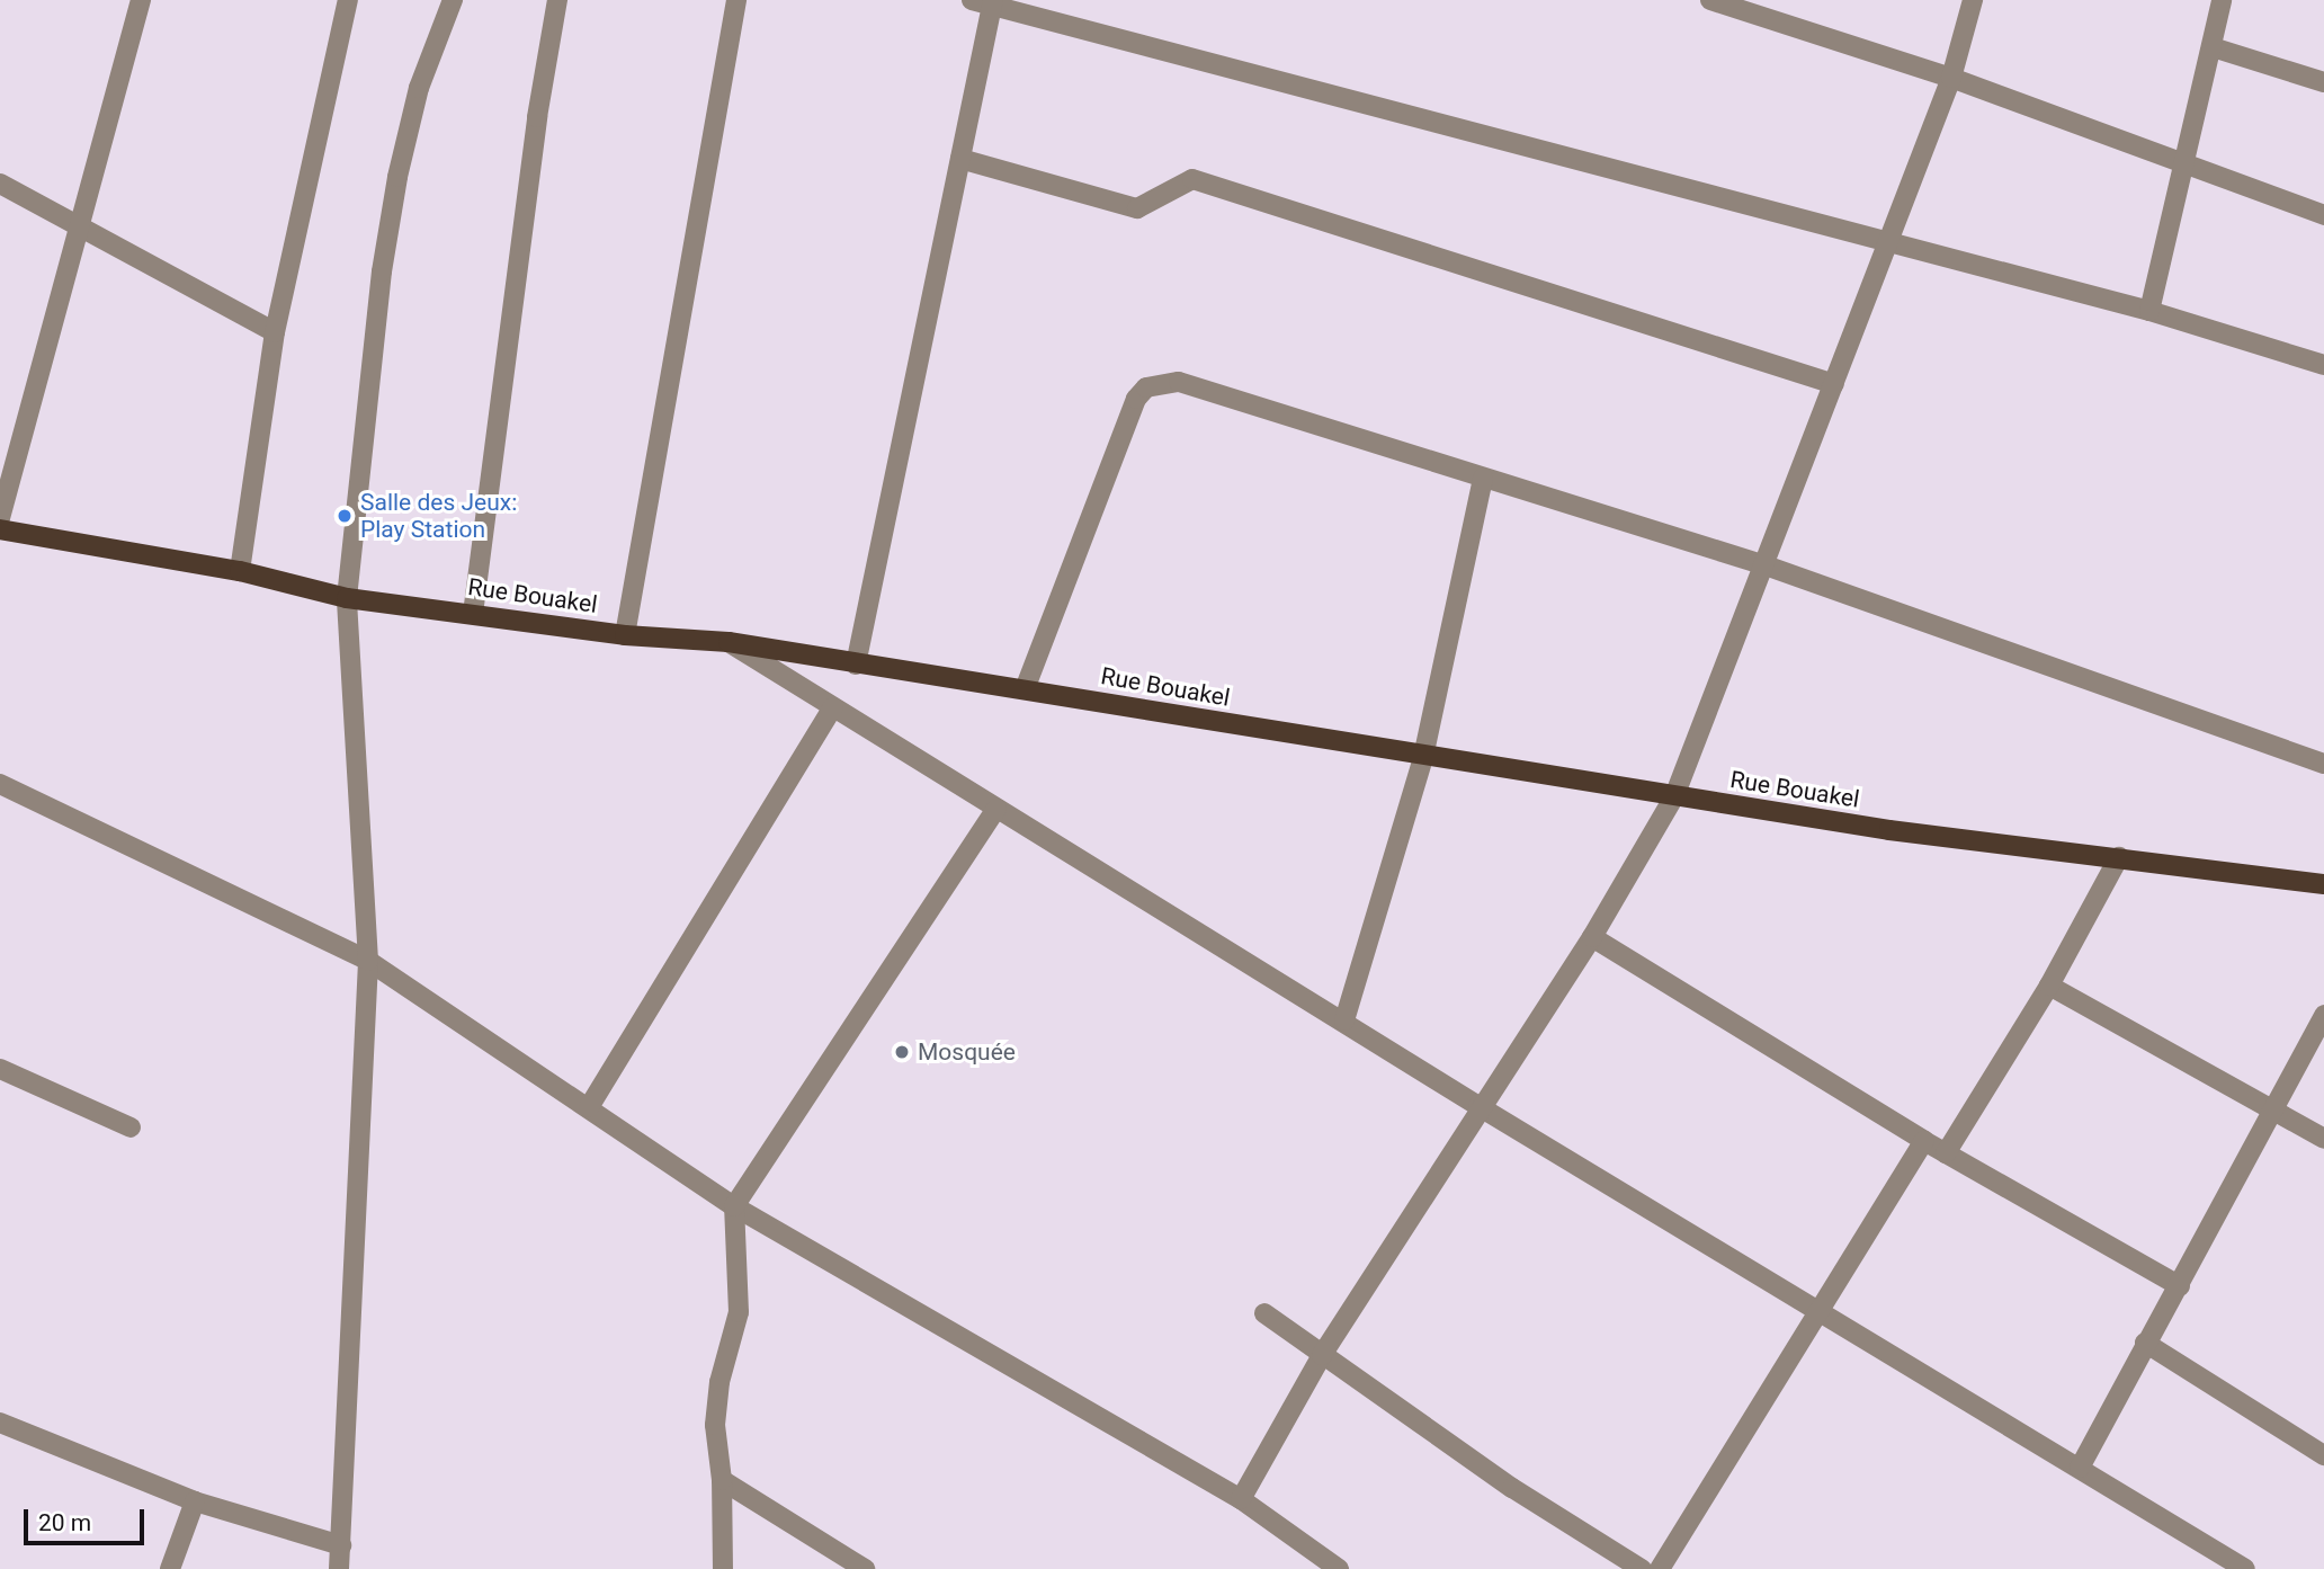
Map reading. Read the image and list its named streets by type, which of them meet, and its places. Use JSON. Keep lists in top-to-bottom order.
{
  "streets": {
    "main road": ["Rue Bouakel"]
  },
  "places": ["Salle des Jeux: Play Station", "Mosquée"],
  "scale_bar": "20 m"
}
